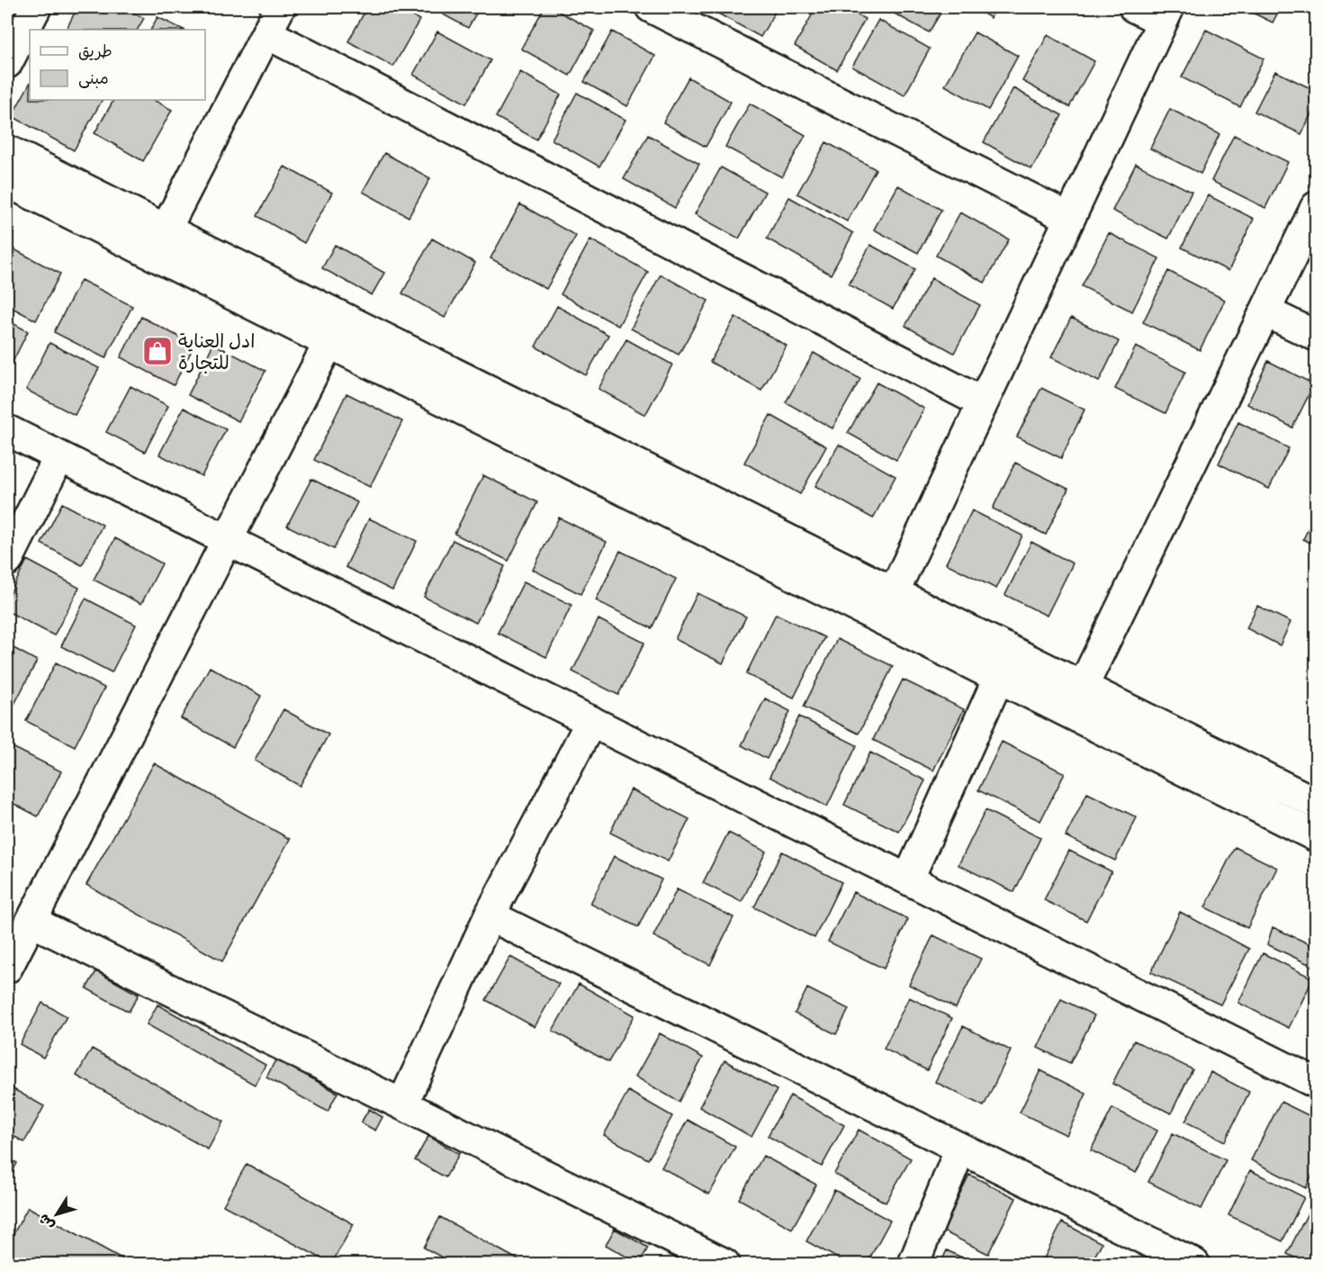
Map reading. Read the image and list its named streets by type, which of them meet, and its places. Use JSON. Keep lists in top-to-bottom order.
{
  "places": {
    "shop": ["ادل العناية للتجارة"]
  },
  "legend": ["طريق", "مبنى"],
  "north": "bottom left"
}
